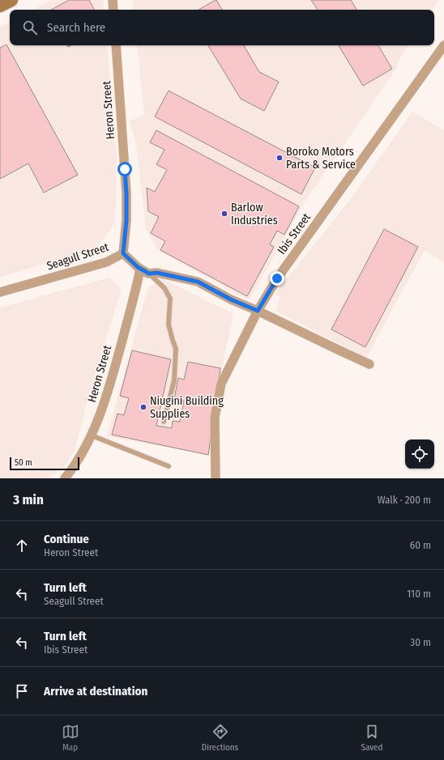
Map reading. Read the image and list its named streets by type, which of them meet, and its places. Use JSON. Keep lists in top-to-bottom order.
{
  "streets": {
    "street": ["Heron Street", "Ibis Street", "Seagull Street"]
  },
  "crossings": [
    ["Heron Street", "Seagull Street"],
    ["Ibis Street", "Seagull Street"]
  ],
  "places": ["Boroko Motors Parts & Service", "Barlow Industries", "Niugini Building Supplies"],
  "scale_bar": "50 m",
  "page": {
    "search": "Search here",
    "scale": "50 m",
    "heading": ["3 min", "Walk · 200 m"],
    "list": [
      ["Continue", "Heron Street", "60 m"],
      ["Turn left", "Seagull Street", "110 m"],
      ["Turn left", "Ibis Street", "30 m"],
      "Arrive at destination"
    ],
    "nav": ["Map", "Directions", "Saved"]
  }
}
